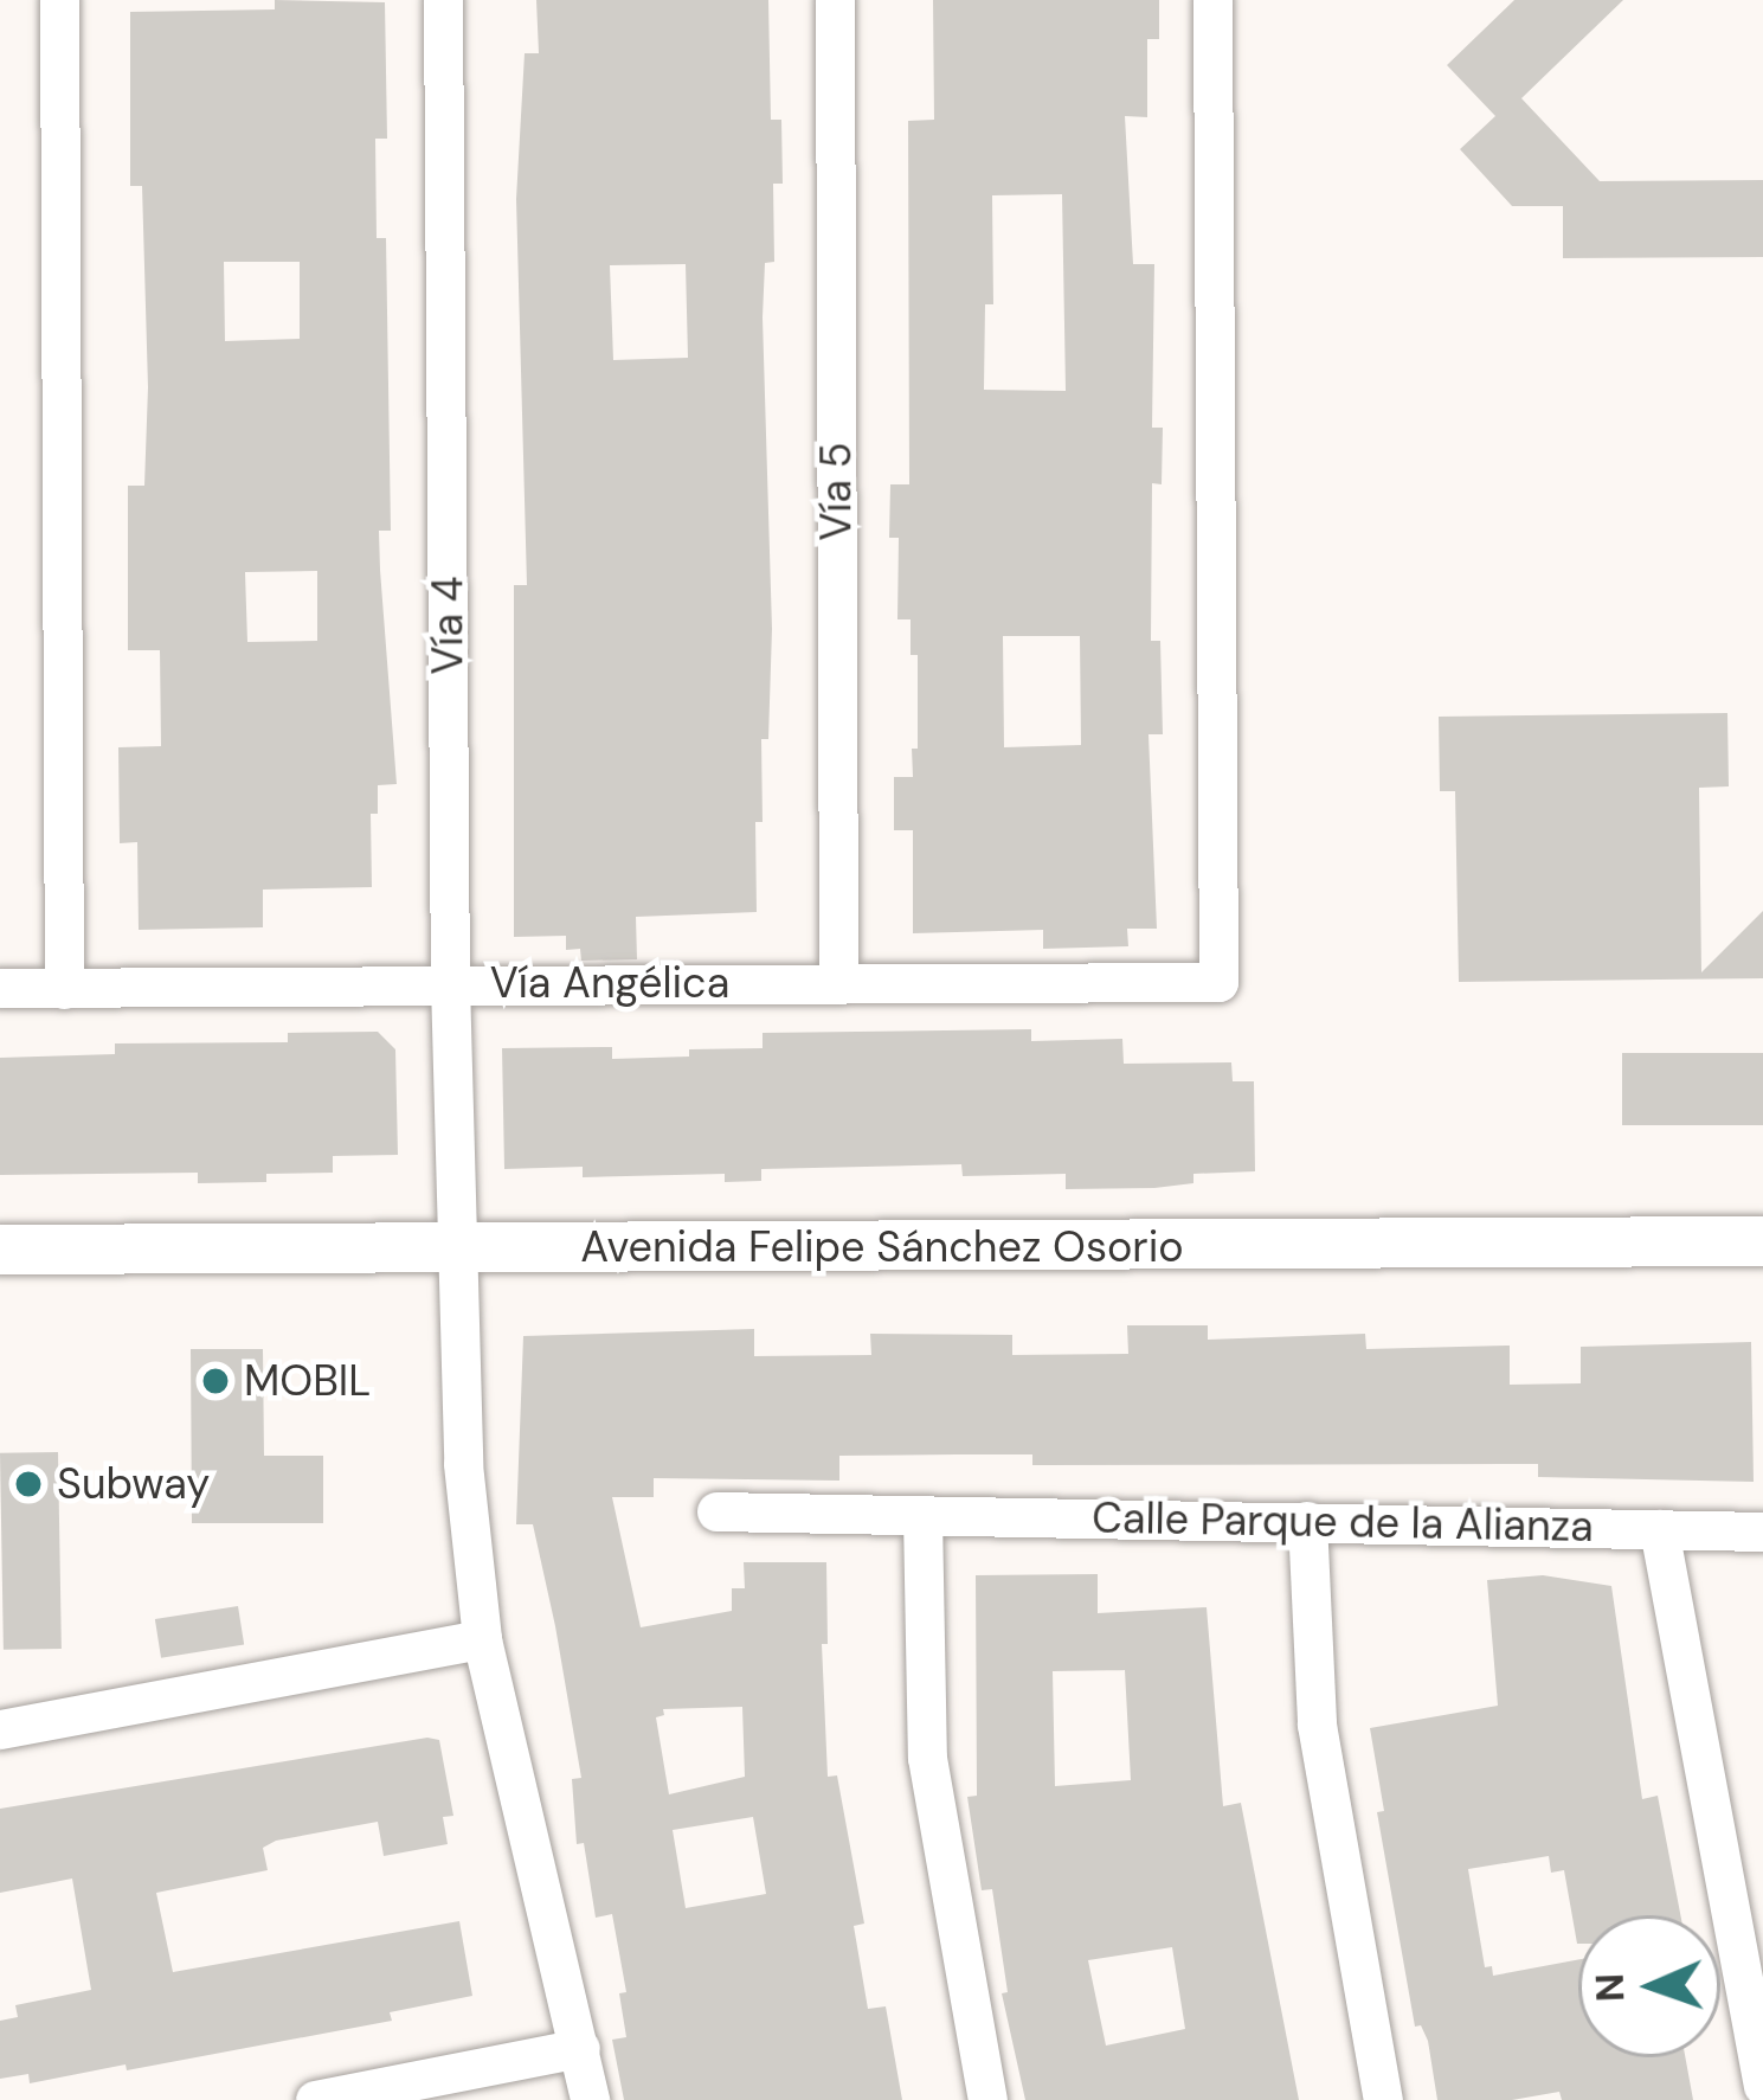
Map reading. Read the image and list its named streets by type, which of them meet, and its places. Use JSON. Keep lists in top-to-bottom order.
{
  "streets": {
    "street": [
      "Vía 5",
      "Vía 4",
      "Vía Angélica",
      "Avenida Felipe Sánchez Osorio",
      "Calle Parque de la Alianza"
    ]
  },
  "crossings": [
    ["Vía 5", "Vía Angélica"],
    ["Vía 4", "Vía Angélica"],
    ["Vía 4", "Avenida Felipe Sánchez Osorio"]
  ],
  "places": ["MOBIL", "Subway"],
  "north": "left"
}
